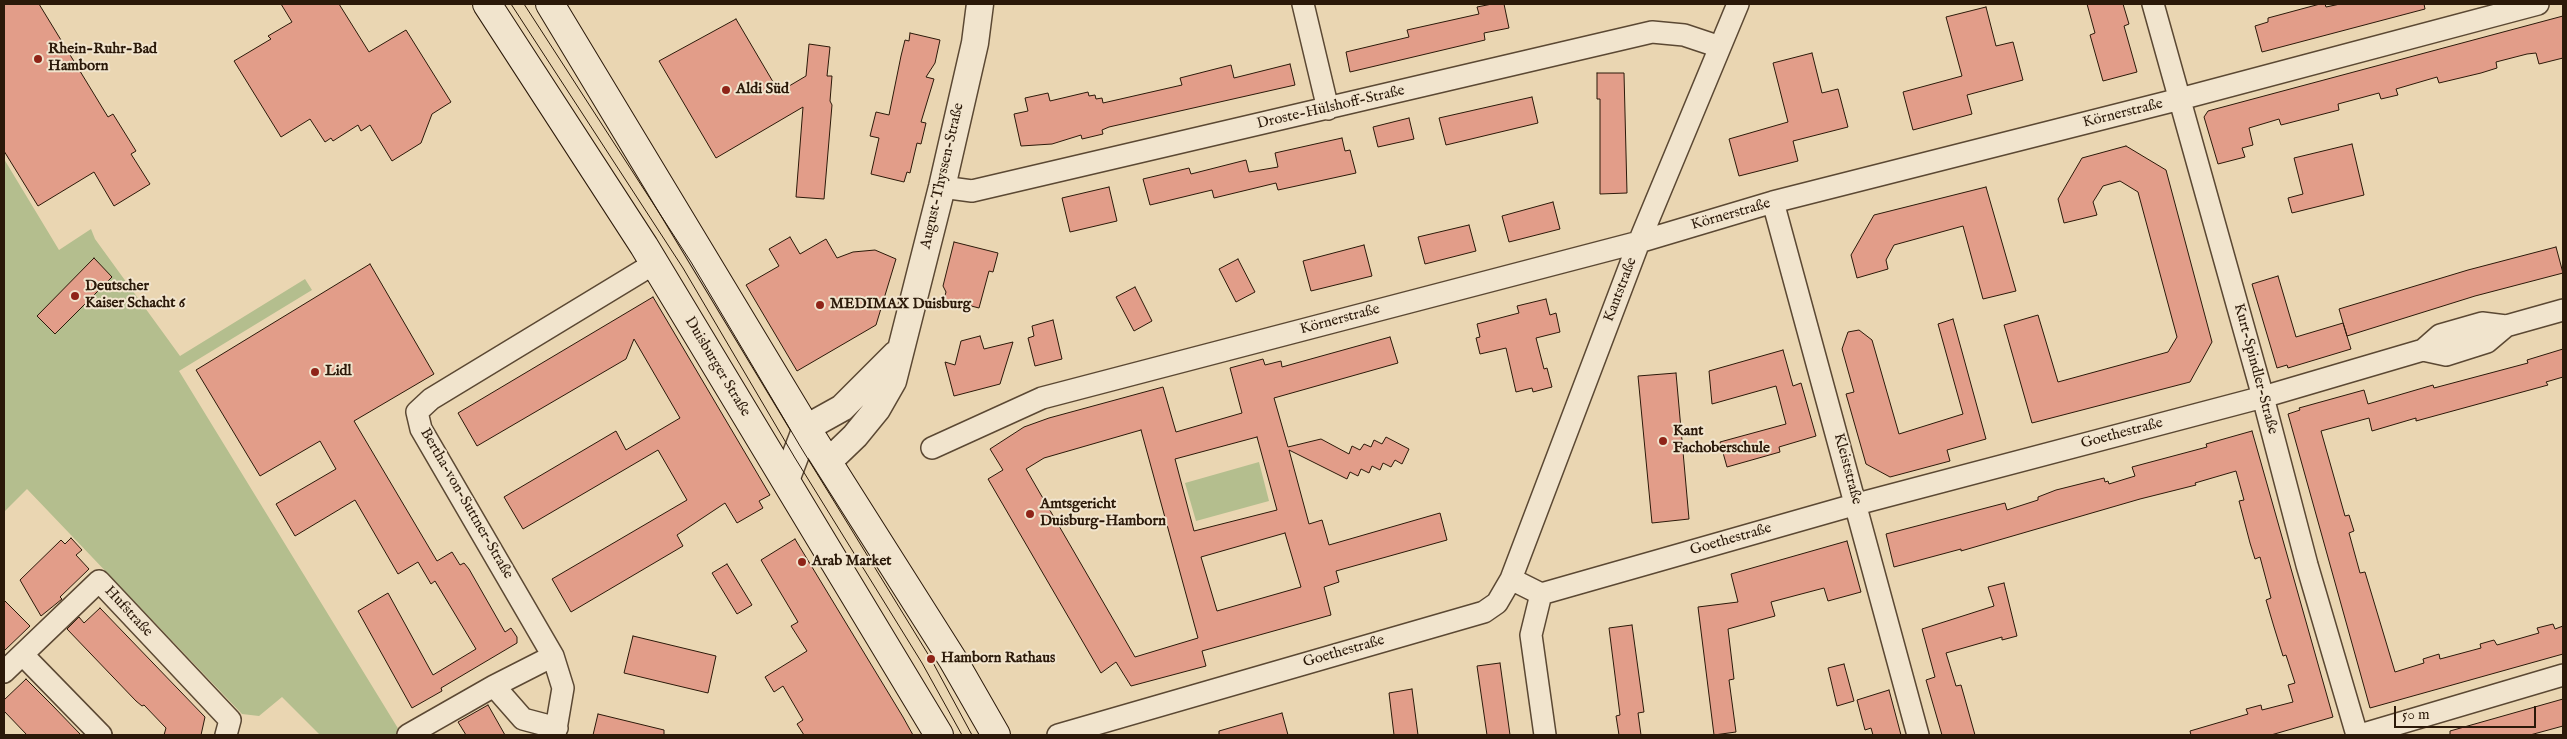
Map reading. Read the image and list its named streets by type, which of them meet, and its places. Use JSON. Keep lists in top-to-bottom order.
{
  "streets": {
    "main road": ["Duisburger Straße"],
    "street": [
      "Droste-Hülshoff-Straße",
      "Körnerstraße",
      "August-Thyssen-Straße",
      "Kantstraße",
      "Kurt-Spindler-Straße",
      "Goethestraße",
      "Kleiststraße",
      "Bertha-von-Suttner-Straße",
      "Hufstraße"
    ]
  },
  "crossings": [
    ["Droste-Hülshoff-Straße", "August-Thyssen-Straße"],
    ["Droste-Hülshoff-Straße", "Kantstraße"],
    ["Körnerstraße", "Kantstraße"],
    ["Körnerstraße", "Kurt-Spindler-Straße"],
    ["Körnerstraße", "Kleiststraße"],
    ["Kantstraße", "Goethestraße"],
    ["Duisburger Straße", "Bertha-von-Suttner-Straße"],
    ["Kurt-Spindler-Straße", "Goethestraße"],
    ["Goethestraße", "Kleiststraße"]
  ],
  "places": [
    "Rhein-Ruhr-Bad Hamborn",
    "Aldi Süd",
    "Deutscher Kaiser Schacht 6",
    "MEDIMAX Duisburg",
    "Lidl",
    "Kant Fachoberschule",
    "Amtsgericht Duisburg-Hamborn",
    "Arab Market",
    "Hamborn Rathaus"
  ],
  "scale_bar": "50 m"
}
